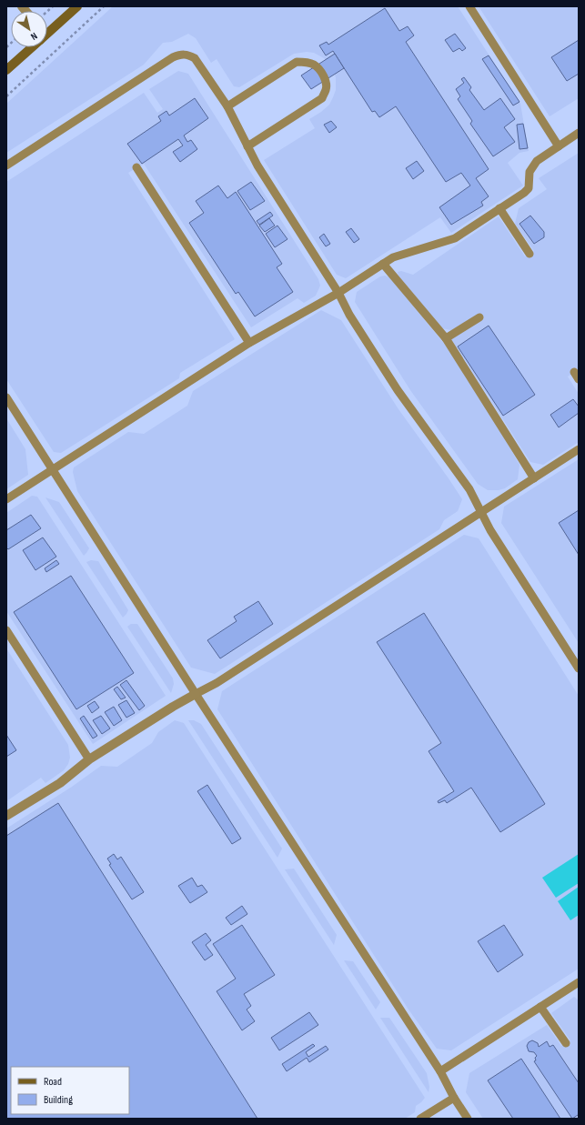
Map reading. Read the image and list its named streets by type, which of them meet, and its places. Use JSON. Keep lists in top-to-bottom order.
{
  "legend": ["Road", "Building"],
  "north": "bottom right"
}
